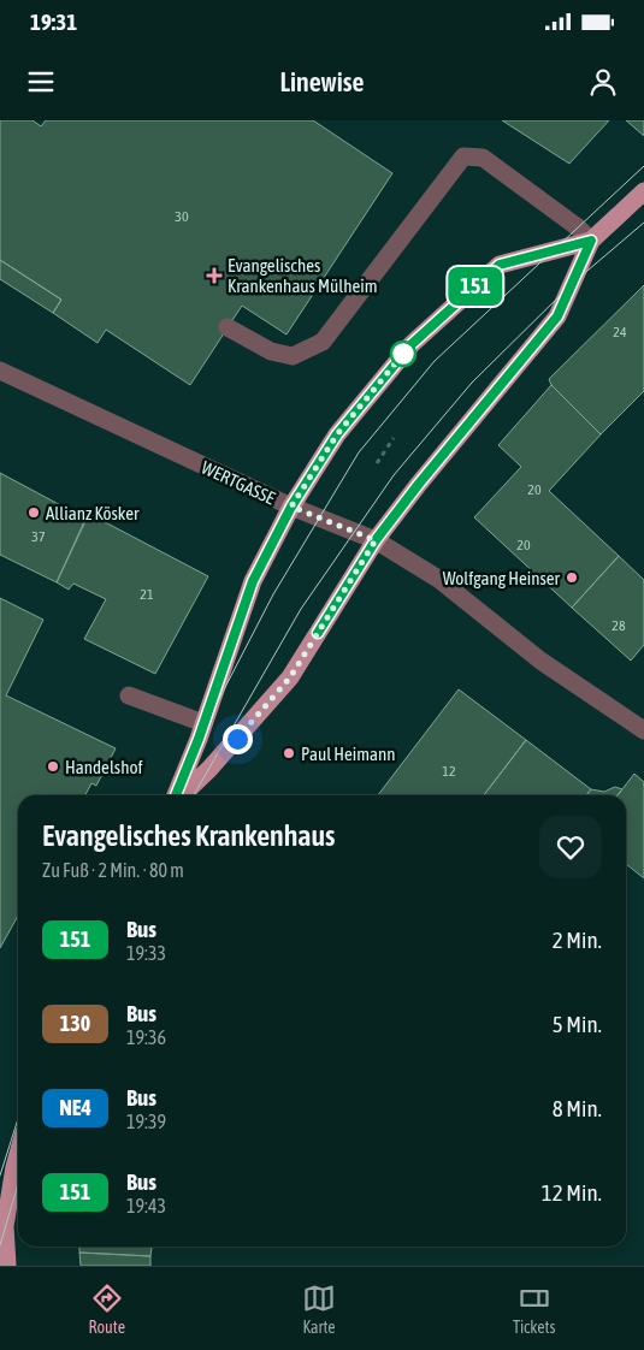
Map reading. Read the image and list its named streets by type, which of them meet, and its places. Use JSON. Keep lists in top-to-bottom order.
{
  "streets": {
    "street": ["WERTGASSE"]
  },
  "places": {
    "health": ["Evangelisches Krankenhaus Mülheim"],
    "other": [
      "Allianz Kösker",
      "Wolfgang Heinser",
      "Paul Heimann",
      "Handelshof"
    ]
  },
  "lines": ["bus line 151"],
  "house_numbers": [
    "30",
    "24",
    "20",
    "37",
    "20",
    "21",
    "28",
    "12"
  ],
  "page": {
    "status": "19:31",
    "header": "Linewise",
    "on_map": "151",
    "heading": ["Evangelisches Krankenhaus", "Zu Fuß · 2 Min. · 80 m"],
    "list": [
      {
        "mark": "151",
        "name": "Bus",
        "note": "19:33",
        "value": "2 Min."
      },
      {
        "mark": "130",
        "name": "Bus",
        "note": "19:36",
        "value": "5 Min."
      },
      {
        "mark": "NE4",
        "name": "Bus",
        "note": "19:39",
        "value": "8 Min."
      },
      {
        "mark": "151",
        "name": "Bus",
        "note": "19:43",
        "value": "12 Min."
      }
    ],
    "tabs": ["Route", "Karte", "Tickets"]
  }
}
